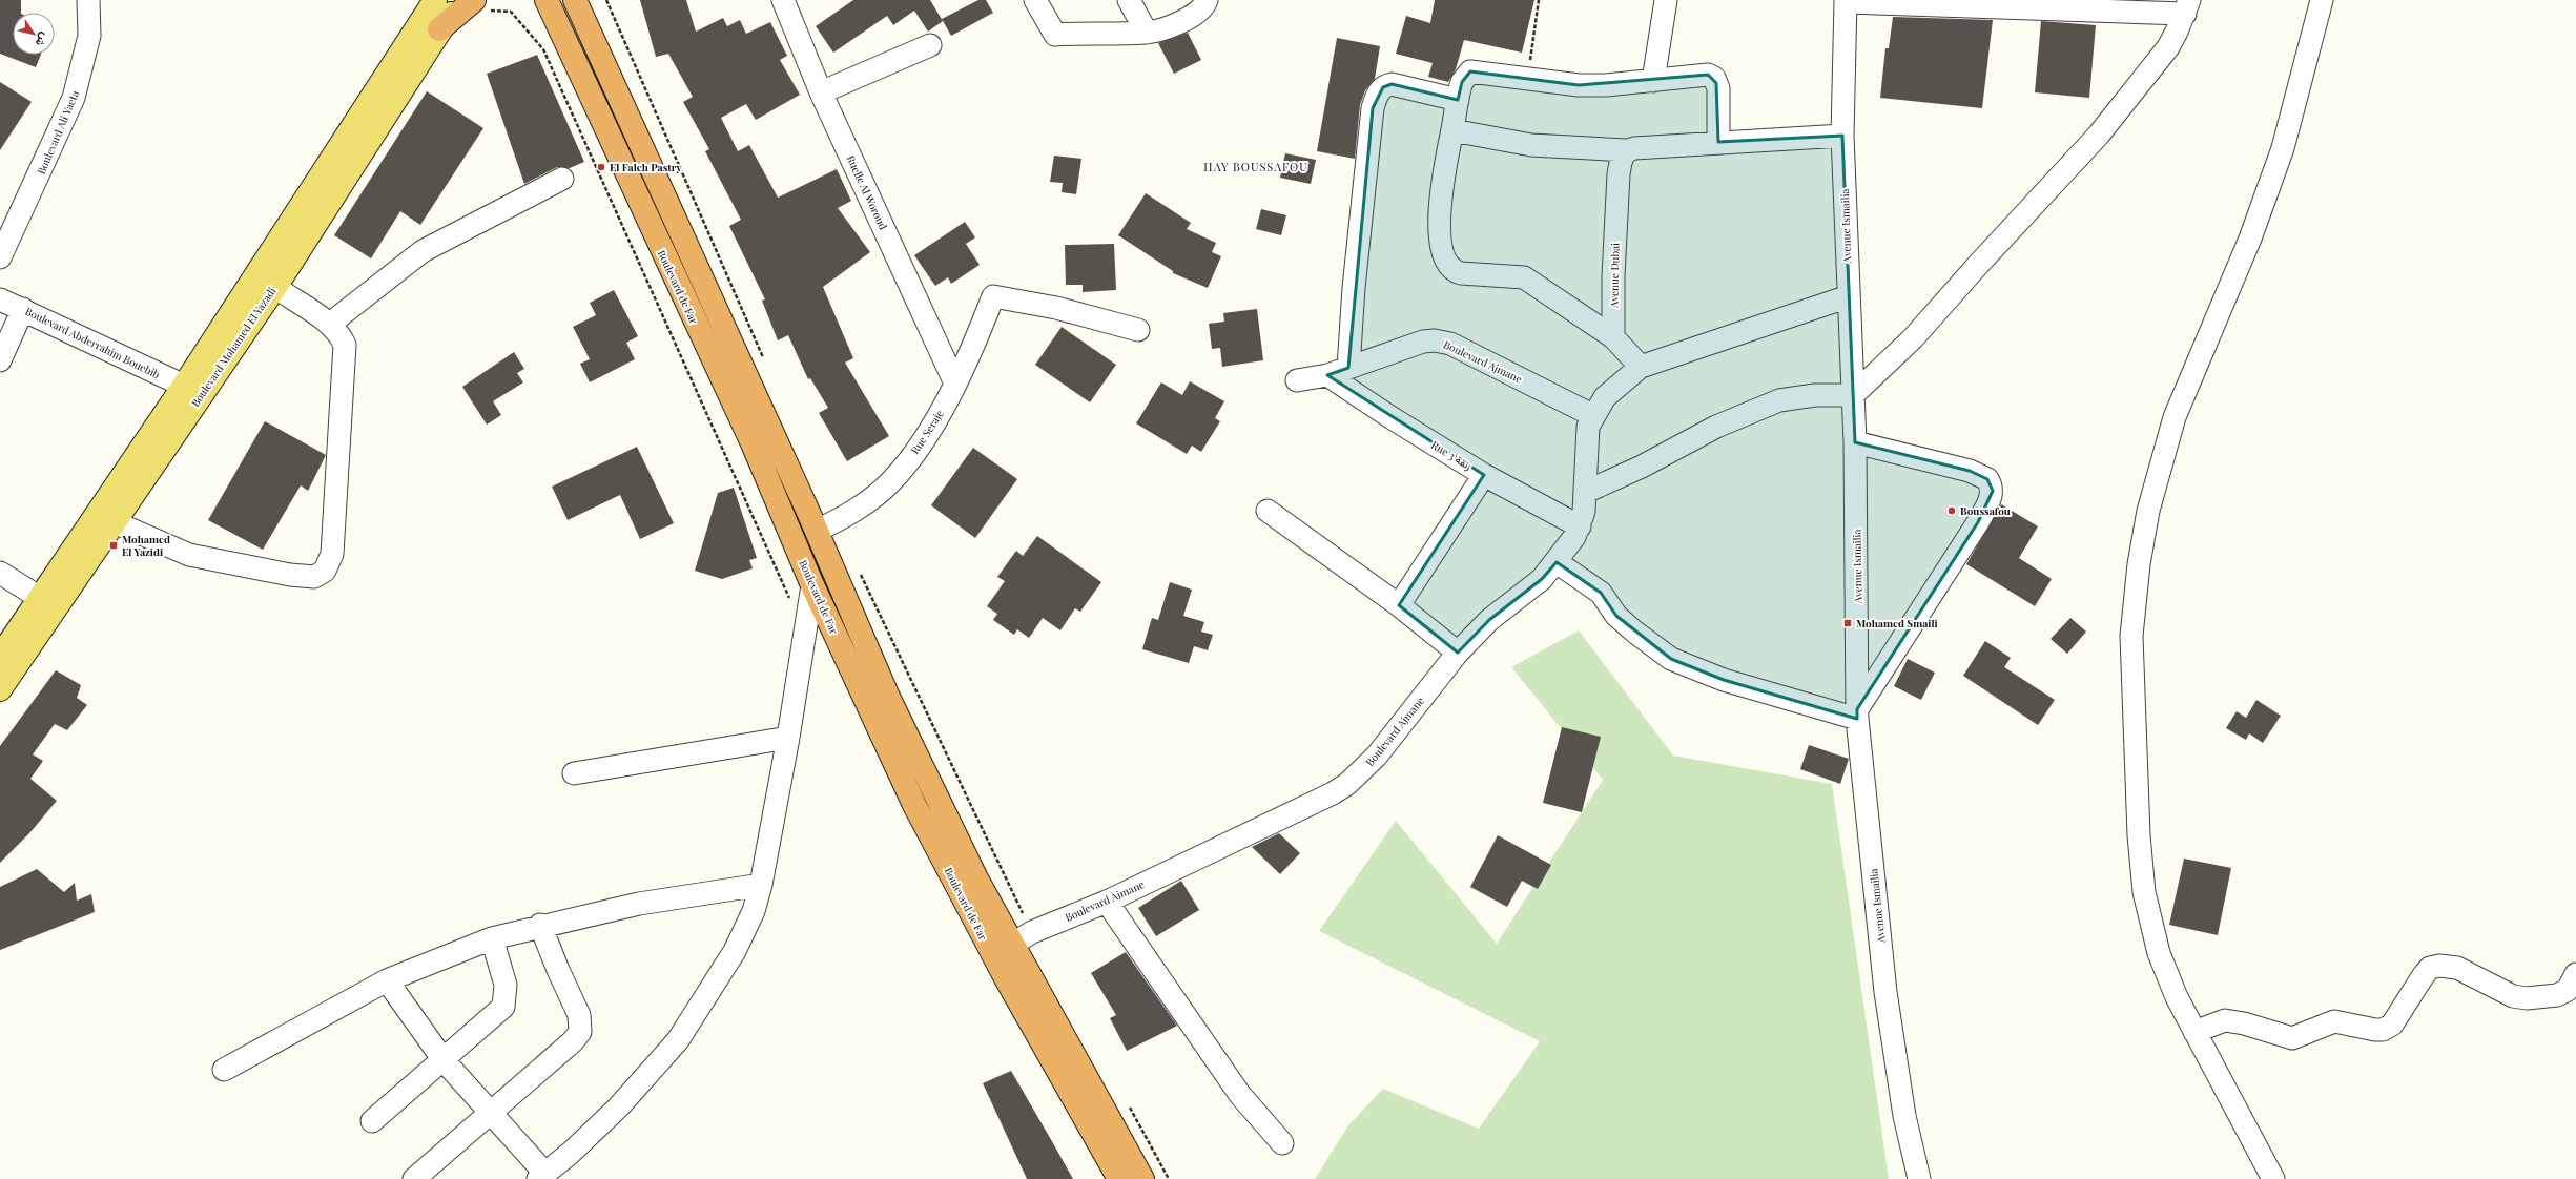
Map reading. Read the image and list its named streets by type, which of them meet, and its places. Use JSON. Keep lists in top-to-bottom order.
{
  "streets": {
    "highway": ["Boulevard de Far"],
    "main road": ["Boulevard Mohamed El Yazadi"],
    "street": [
      "Boulevard Ali Yaeta",
      "Ruelle Al Woroud",
      "Avenue Ismailia",
      "Avenue Dubai",
      "Boulevard Abderrahim Bouebib",
      "Boulevard Ajmane",
      "Rue Seraje",
      "Rue 3 زنقة"
    ]
  },
  "crossings": [
    ["Ruelle Al Woroud", "Rue Seraje"],
    ["Avenue Ismailia", "Boulevard Ajmane"],
    ["Boulevard de Far", "Boulevard Ajmane"],
    ["Boulevard de Far", "Rue Seraje"],
    ["Boulevard Abderrahim Bouebib", "Boulevard Mohamed El Yazadi"],
    ["Boulevard Ajmane", "Rue 3 زنقة"]
  ],
  "districts": ["HAY BOUSSAFOU"],
  "places": {
    "other": ["El Faleh Pastry", "Boussafou"],
    "transit": ["Mohamed El Yazidi", "Mohamed Smaili"]
  },
  "north": "bottom right"
}
